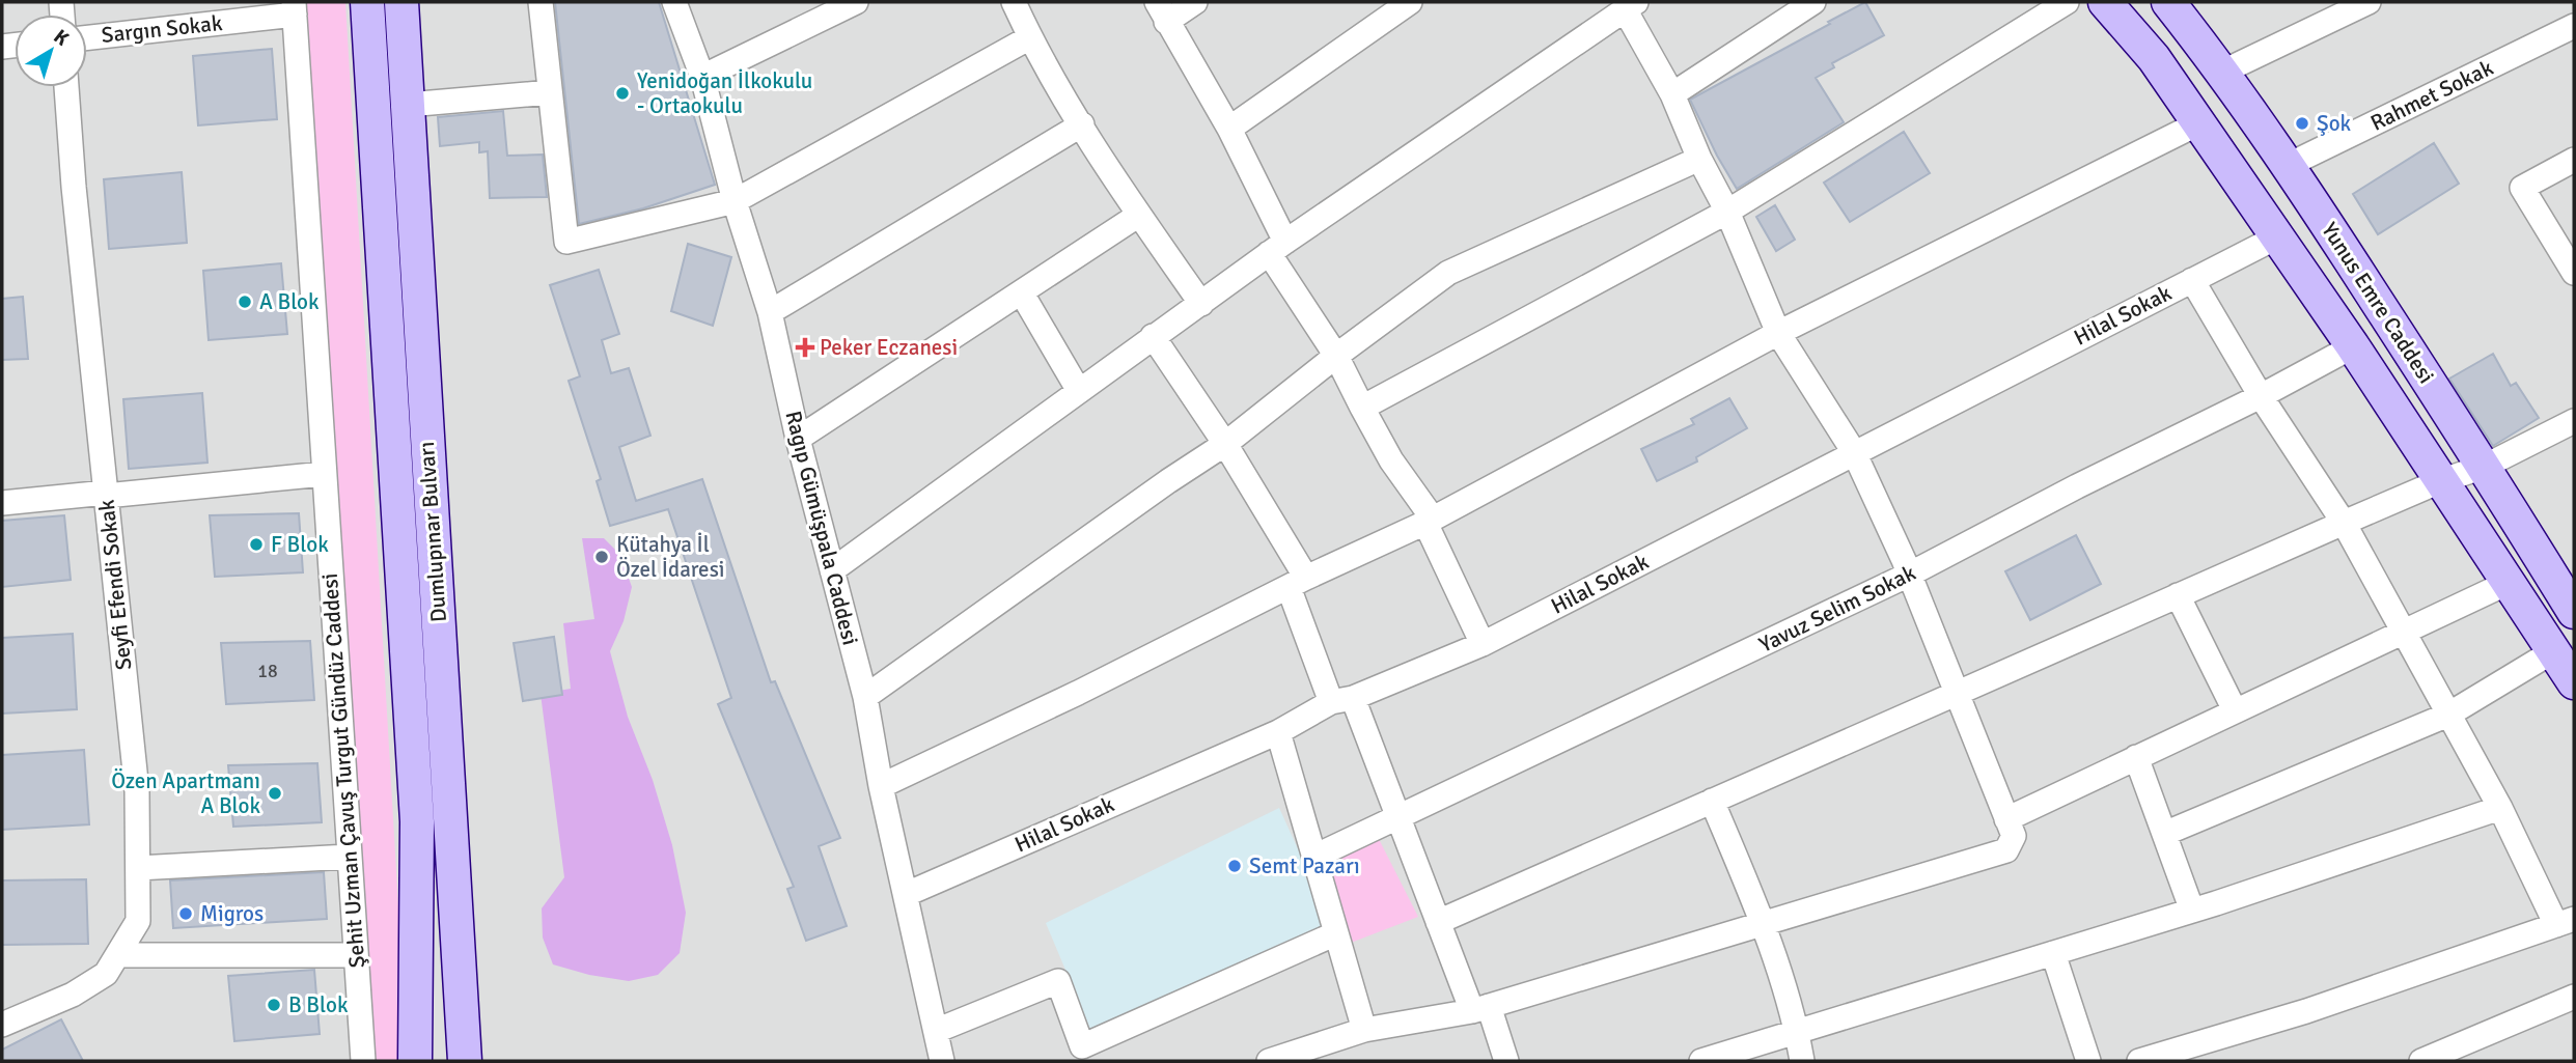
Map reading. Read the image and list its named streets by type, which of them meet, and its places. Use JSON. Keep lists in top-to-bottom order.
{
  "streets": {
    "main road": ["Yunus Emre Caddesi", "Dumlupınar Bulvarı"],
    "street": [
      "Sargın Sokak",
      "Rahmet Sokak",
      "Hilal Sokak",
      "Ragıp Gümüşpala Caddesi",
      "Seyfi Efendi Sokak",
      "Yavuz Selim Sokak",
      "Şehit Uzman Çavuş Turgut Gündüz Caddesi"
    ]
  },
  "crossings": [
    ["Sargın Sokak", "Şehit Uzman Çavuş Turgut Gündüz Caddesi"],
    ["Rahmet Sokak", "Yunus Emre Caddesi"],
    ["Hilal Sokak", "Ragıp Gümüşpala Caddesi"]
  ],
  "places": {
    "other": [
      "Yenidoğan İlkokulu - Ortaokulu",
      "Şok",
      "A Blok",
      "F Blok",
      "Kütahya İl Özel İdaresi",
      "Özen Apartmanı A Blok",
      "Semt Pazarı",
      "Migros",
      "B Blok"
    ],
    "health": ["Peker Eczanesi"]
  },
  "house_numbers": ["18"],
  "north": "top right"
}
